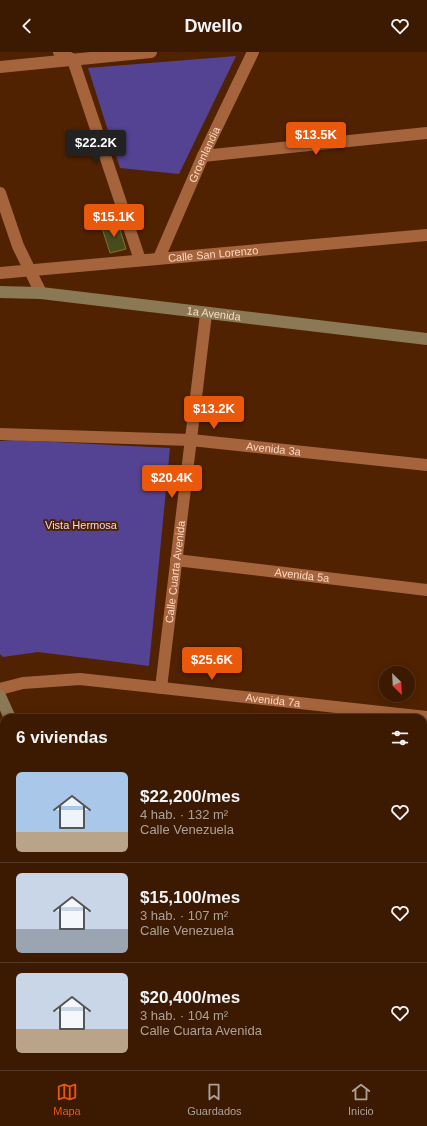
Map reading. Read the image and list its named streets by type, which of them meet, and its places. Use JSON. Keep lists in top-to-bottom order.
{
  "streets": {
    "street": [
      "Groenlandia",
      "Calle San Lorenzo",
      "1a Avenida",
      "Avenida 3a",
      "Calle Cuarta Avenida",
      "Avenida 5a",
      "Avenida 7a"
    ]
  },
  "crossings": [
    ["Groenlandia", "Calle San Lorenzo"],
    ["1a Avenida", "Calle Cuarta Avenida"],
    ["Avenida 3a", "Calle Cuarta Avenida"],
    ["Calle Cuarta Avenida", "Avenida 5a"],
    ["Calle Cuarta Avenida", "Avenida 7a"]
  ],
  "parks": ["Vista Hermosa"],
  "north": "bottom right",
  "page": {
    "header": "Dwello",
    "price": [
      "$13.5K",
      "$22.2K",
      "$15.1K",
      "$13.2K",
      "$20.4K",
      "$25.6K"
    ],
    "heading": "6 viviendas",
    "list": [
      {
        "name": "$22,200/mes",
        "note": "4 hab. · 132 m² · Calle Venezuela"
      },
      {
        "name": "$15,100/mes",
        "note": "3 hab. · 107 m² · Calle Venezuela"
      },
      {
        "name": "$20,400/mes",
        "note": "3 hab. · 104 m² · Calle Cuarta Avenida"
      }
    ],
    "tabs": ["Mapa", "Guardados", "Inicio"]
  }
}
